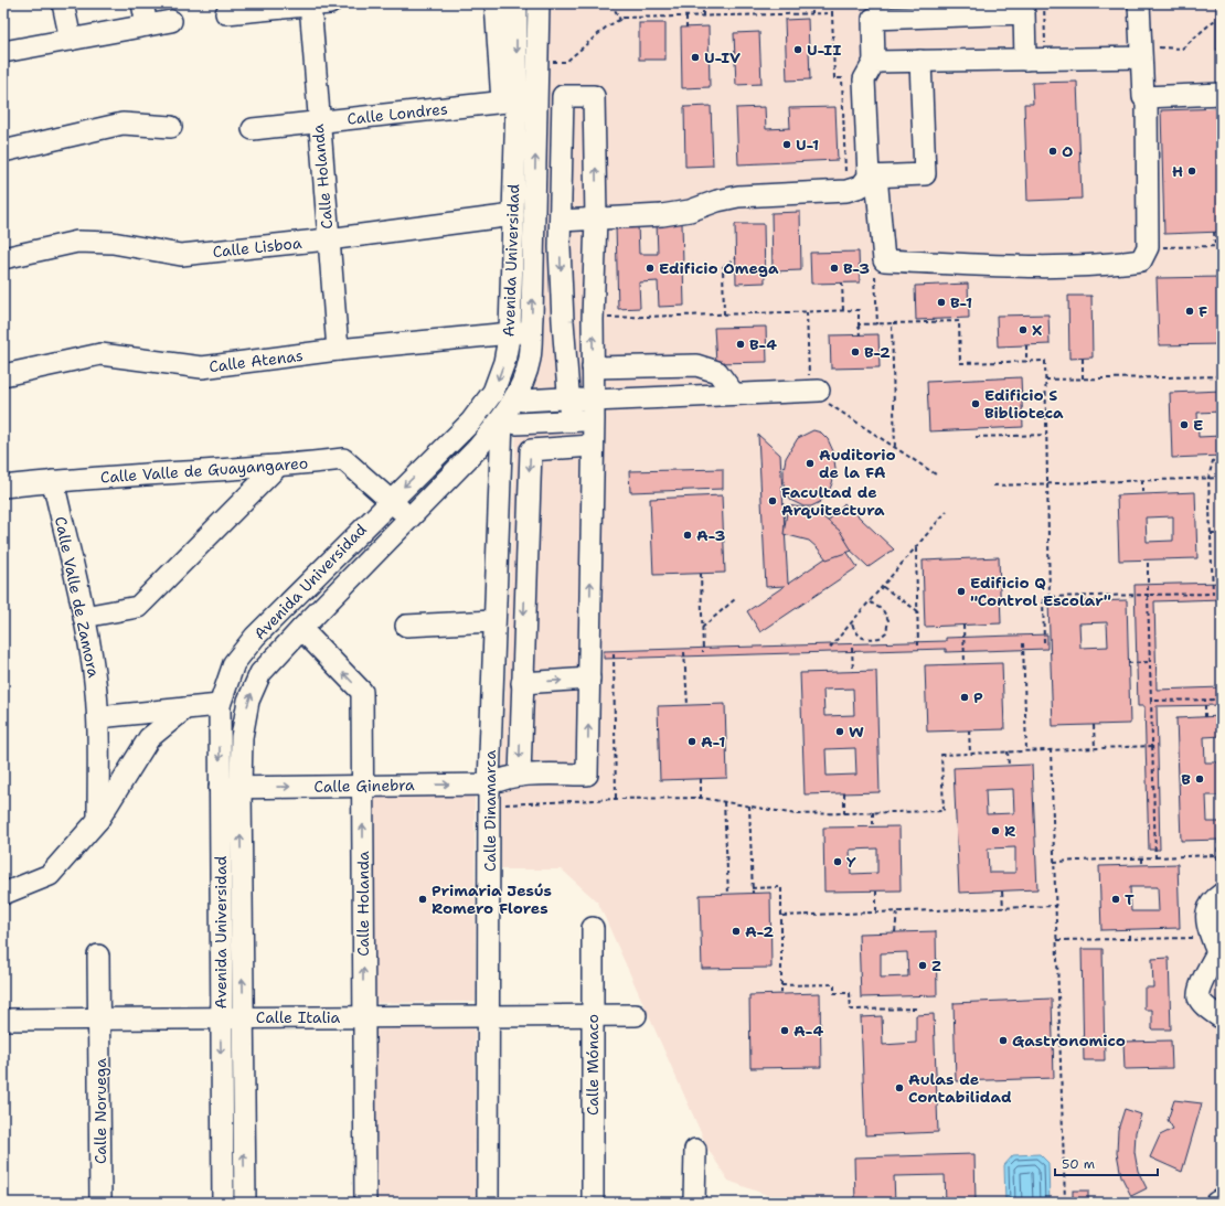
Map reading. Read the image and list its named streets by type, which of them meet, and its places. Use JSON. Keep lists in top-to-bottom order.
{
  "streets": {
    "street": [
      "Calle Londres",
      "Calle Holanda",
      "Calle Lisboa",
      "Avenida Universidad",
      "Calle Atenas",
      "Calle Valle de Guayangareo",
      "Calle Valle de Zamora",
      "Calle Ginebra",
      "Calle Dinamarca",
      "Calle Italia",
      "Calle Mónaco",
      "Calle Noruega"
    ]
  },
  "crossings": [
    ["Calle Londres", "Calle Holanda"],
    ["Calle Londres", "Avenida Universidad"],
    ["Calle Holanda", "Calle Lisboa"],
    ["Calle Holanda", "Avenida Universidad"],
    ["Calle Holanda", "Calle Atenas"],
    ["Calle Holanda", "Calle Ginebra"],
    ["Calle Holanda", "Calle Italia"],
    ["Calle Lisboa", "Avenida Universidad"],
    ["Avenida Universidad", "Calle Atenas"],
    ["Avenida Universidad", "Calle Valle de Guayangareo"],
    ["Avenida Universidad", "Calle Ginebra"],
    ["Avenida Universidad", "Calle Dinamarca"],
    ["Avenida Universidad", "Calle Italia"],
    ["Calle Valle de Guayangareo", "Calle Valle de Zamora"],
    ["Calle Ginebra", "Calle Dinamarca"],
    ["Calle Dinamarca", "Calle Italia"],
    ["Calle Italia", "Calle Mónaco"],
    ["Calle Italia", "Calle Noruega"]
  ],
  "one_way": ["Calle Holanda"],
  "places": [
    "U-II",
    "U-IV",
    "U-1",
    "O",
    "H",
    "Edificio Omega",
    "B-3",
    "B-1",
    "F",
    "X",
    "B-4",
    "B-2",
    "Edificio S Biblioteca",
    "E",
    "Auditorio de la FA",
    "Facultad de Arquitectura",
    "A-3",
    "Edificio Q \"Control Escolar\"",
    "P",
    "W",
    "A-1",
    "B",
    "R",
    "Y",
    "Primaria Jesús Romero Flores",
    "T",
    "A-2",
    "Z",
    "A-4",
    "Gastronomico",
    "Aulas de Contabilidad"
  ],
  "scale_bar": "50 m"
}
